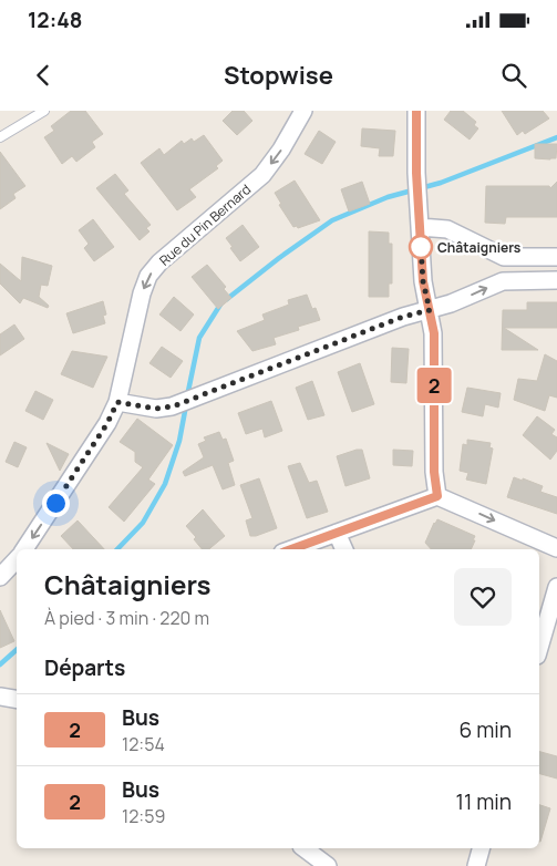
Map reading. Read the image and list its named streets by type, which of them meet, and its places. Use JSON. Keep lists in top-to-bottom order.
{
  "streets": {
    "street": ["Rue du Pin Bernard"]
  },
  "one_way": ["Rue du Pin Bernard"],
  "places": ["Châtaigniers"],
  "lines": ["bus line 2"],
  "page": {
    "status": "12:48",
    "header": "Stopwise",
    "on_map": "2",
    "heading": [
      ["Châtaigniers", "À pied · 3 min · 220 m"],
      "Départs"
    ],
    "list": [
      {
        "mark": "2",
        "name": "Bus",
        "note": "12:54",
        "value": "6 min"
      },
      {
        "mark": "2",
        "name": "Bus",
        "note": "12:59",
        "value": "11 min"
      }
    ]
  }
}
